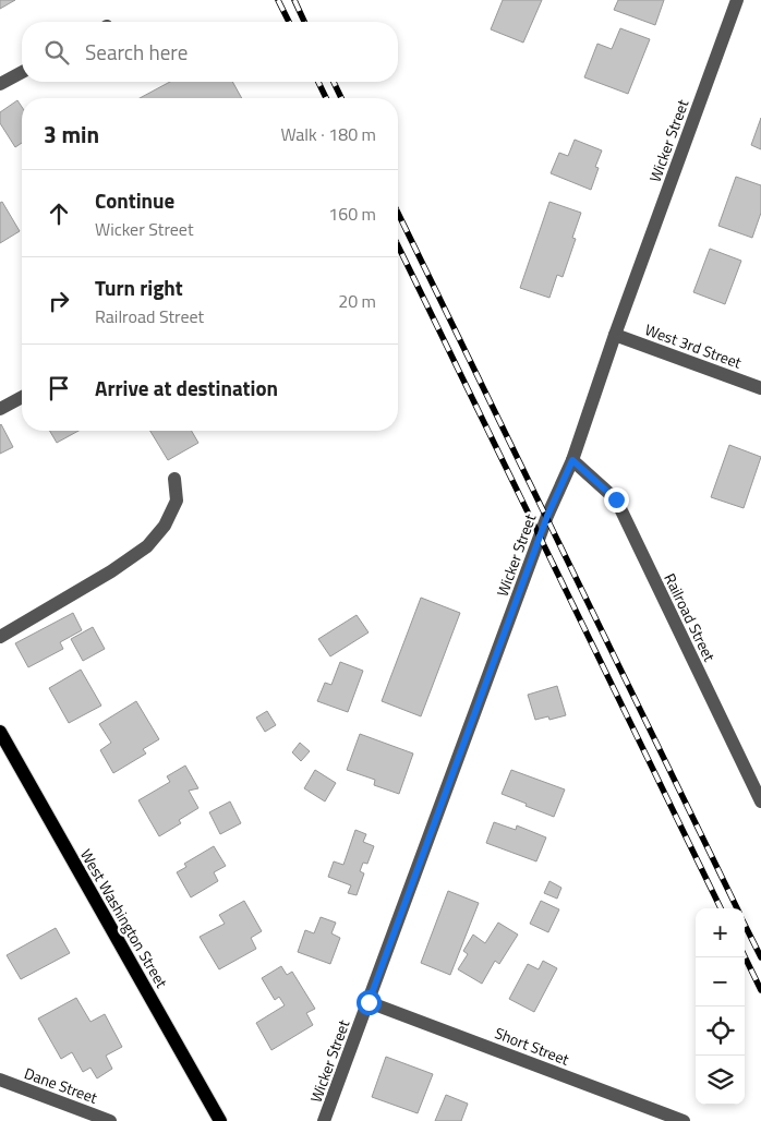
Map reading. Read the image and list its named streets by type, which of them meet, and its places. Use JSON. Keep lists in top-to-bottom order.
{
  "streets": {
    "main road": ["West Washington Street"],
    "street": [
      "Wicker Street",
      "West 3rd Street",
      "Railroad Street",
      "Short Street",
      "Dane Street"
    ]
  },
  "crossings": [
    ["Wicker Street", "West 3rd Street"],
    ["Wicker Street", "Railroad Street"],
    ["Wicker Street", "Short Street"]
  ],
  "page": {
    "search": "Search here",
    "heading": ["3 min", "Walk · 180 m"],
    "list": [
      ["Continue", "Wicker Street", "160 m"],
      ["Turn right", "Railroad Street", "20 m"],
      "Arrive at destination"
    ],
    "map_buttons": ["+", "−"]
  }
}
